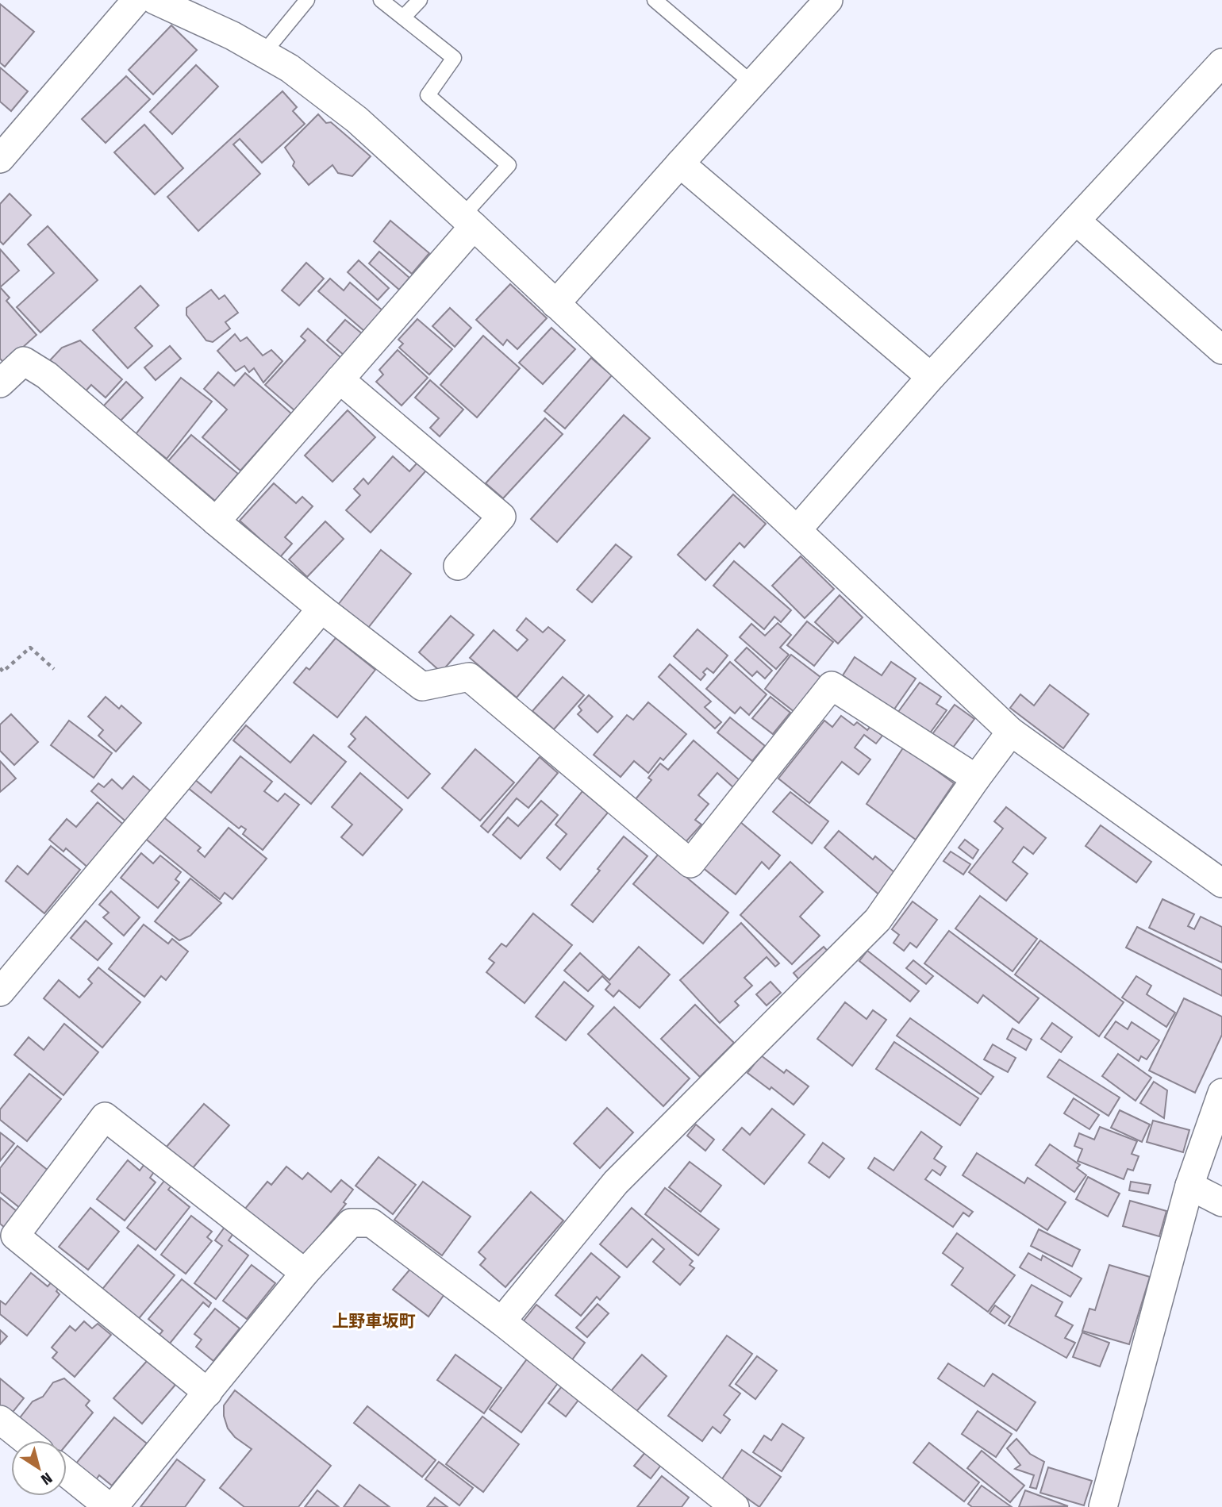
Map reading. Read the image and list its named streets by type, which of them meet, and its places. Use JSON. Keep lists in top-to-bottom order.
{
  "districts": ["上野車坂町"],
  "north": "bottom right"
}
